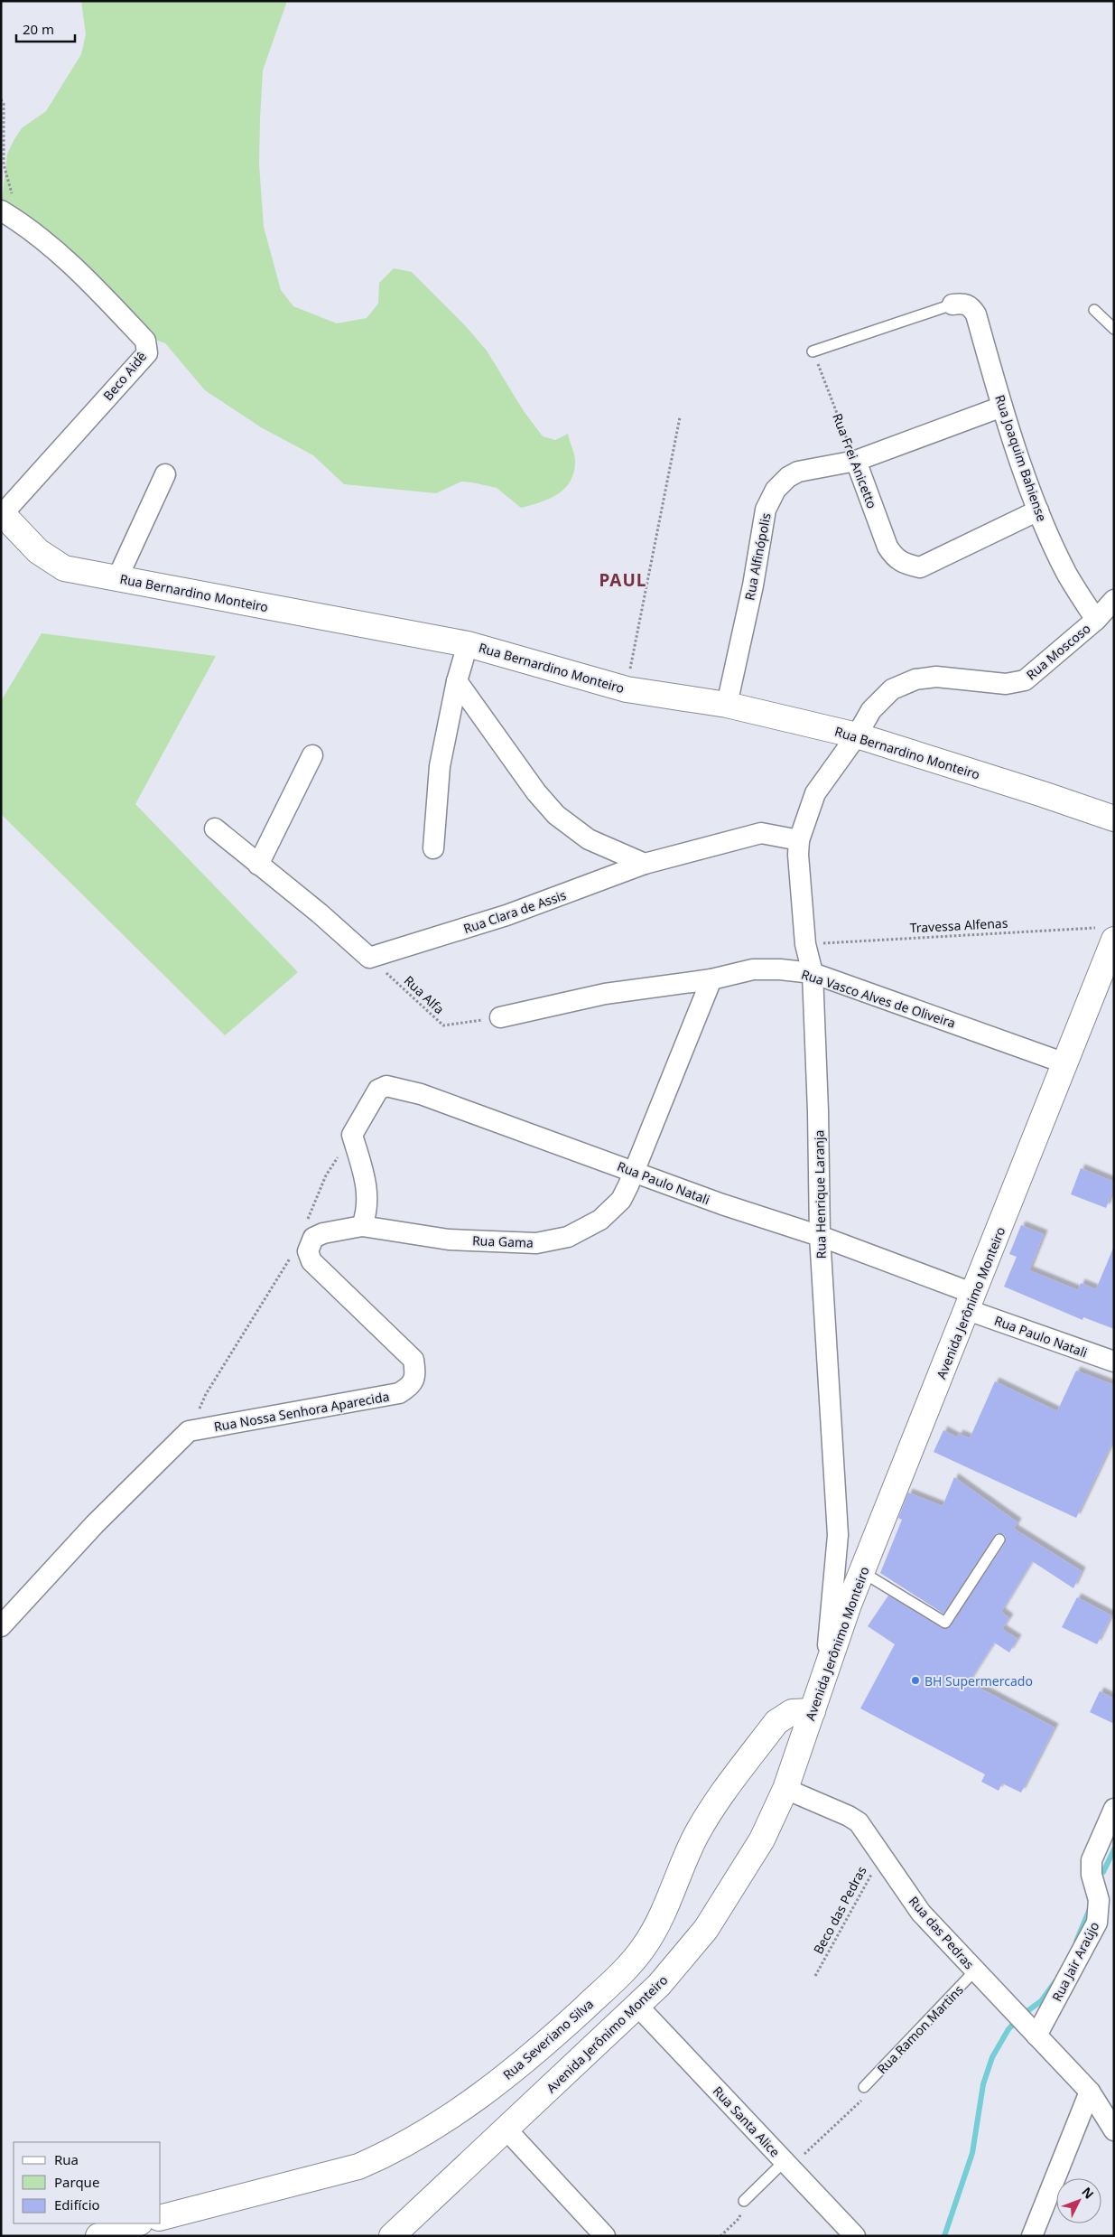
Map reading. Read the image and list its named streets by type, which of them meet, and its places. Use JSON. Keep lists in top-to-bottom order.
{
  "streets": {
    "street": [
      "Beco Aidê",
      "Rua Joaquim Bahiense",
      "Rua Frei Anicetto",
      "Rua Alfinópolis",
      "Rua Bernardino Monteiro",
      "Rua Moscoso",
      "Rua Clara de Assis",
      "Rua Vasco Alves de Oliveira",
      "Rua Paulo Natali",
      "Rua Henrique Laranja",
      "Rua Gama",
      "Avenida Jerônimo Monteiro",
      "Rua Nossa Senhora Aparecida",
      "Rua das Pedras",
      "Rua Jair Araújo",
      "Rua Severiano Silva",
      "Rua Santa Alice"
    ],
    "lane": ["Rua Ramon Martins"],
    "path": ["Travessa Alfenas", "Rua Alfa", "Beco das Pedras"]
  },
  "crossings": [
    ["Beco Aidê", "Rua Bernardino Monteiro"],
    ["Rua Joaquim Bahiense", "Rua Frei Anicetto"],
    ["Rua Joaquim Bahiense", "Rua Alfinópolis"],
    ["Rua Joaquim Bahiense", "Rua Moscoso"],
    ["Rua Frei Anicetto", "Rua Alfinópolis"],
    ["Rua Alfinópolis", "Rua Bernardino Monteiro"],
    ["Rua Bernardino Monteiro", "Rua Moscoso"],
    ["Rua Bernardino Monteiro", "Rua Henrique Laranja"],
    ["Rua Moscoso", "Rua Henrique Laranja"],
    ["Rua Clara de Assis", "Rua Alfa"],
    ["Rua Clara de Assis", "Rua Henrique Laranja"],
    ["Travessa Alfenas", "Rua Henrique Laranja"],
    ["Travessa Alfenas", "Avenida Jerônimo Monteiro"],
    ["Rua Alfa", "Rua Vasco Alves de Oliveira"],
    ["Rua Vasco Alves de Oliveira", "Rua Henrique Laranja"],
    ["Rua Vasco Alves de Oliveira", "Rua Gama"],
    ["Rua Vasco Alves de Oliveira", "Avenida Jerônimo Monteiro"],
    ["Rua Paulo Natali", "Rua Henrique Laranja"],
    ["Rua Paulo Natali", "Rua Gama"],
    ["Rua Paulo Natali", "Avenida Jerônimo Monteiro"],
    ["Rua Henrique Laranja", "Avenida Jerônimo Monteiro"],
    ["Rua Gama", "Rua Nossa Senhora Aparecida"],
    ["Avenida Jerônimo Monteiro", "Rua das Pedras"],
    ["Avenida Jerônimo Monteiro", "Rua Severiano Silva"],
    ["Avenida Jerônimo Monteiro", "Rua Santa Alice"],
    ["Beco das Pedras", "Rua das Pedras"],
    ["Rua das Pedras", "Rua Jair Araújo"],
    ["Rua das Pedras", "Rua Ramon Martins"]
  ],
  "districts": ["PAUL"],
  "places": ["BH Supermercado"],
  "legend": ["Rua", "Parque", "Edifício"],
  "scale_bar": "20 m",
  "north": "top right"
}
